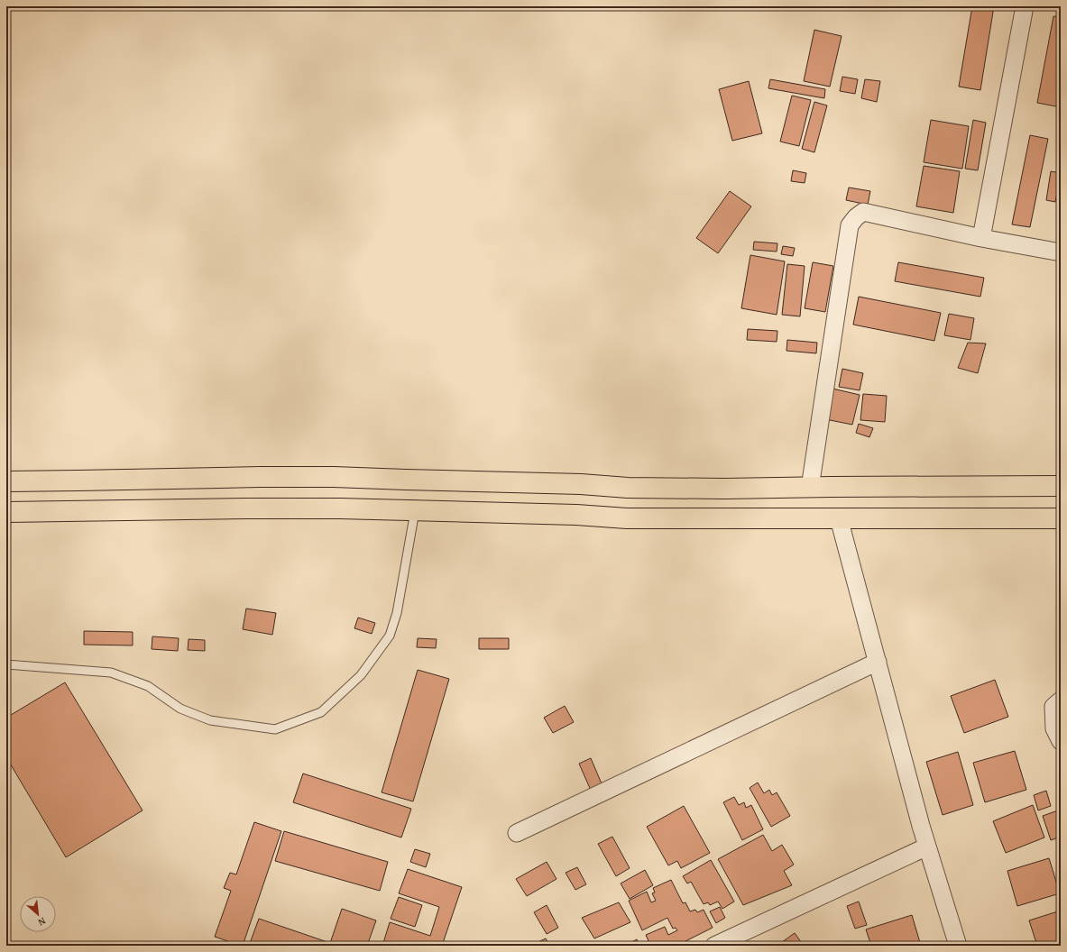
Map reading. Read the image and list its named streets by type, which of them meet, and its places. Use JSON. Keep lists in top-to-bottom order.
{
  "north": "bottom right"
}
